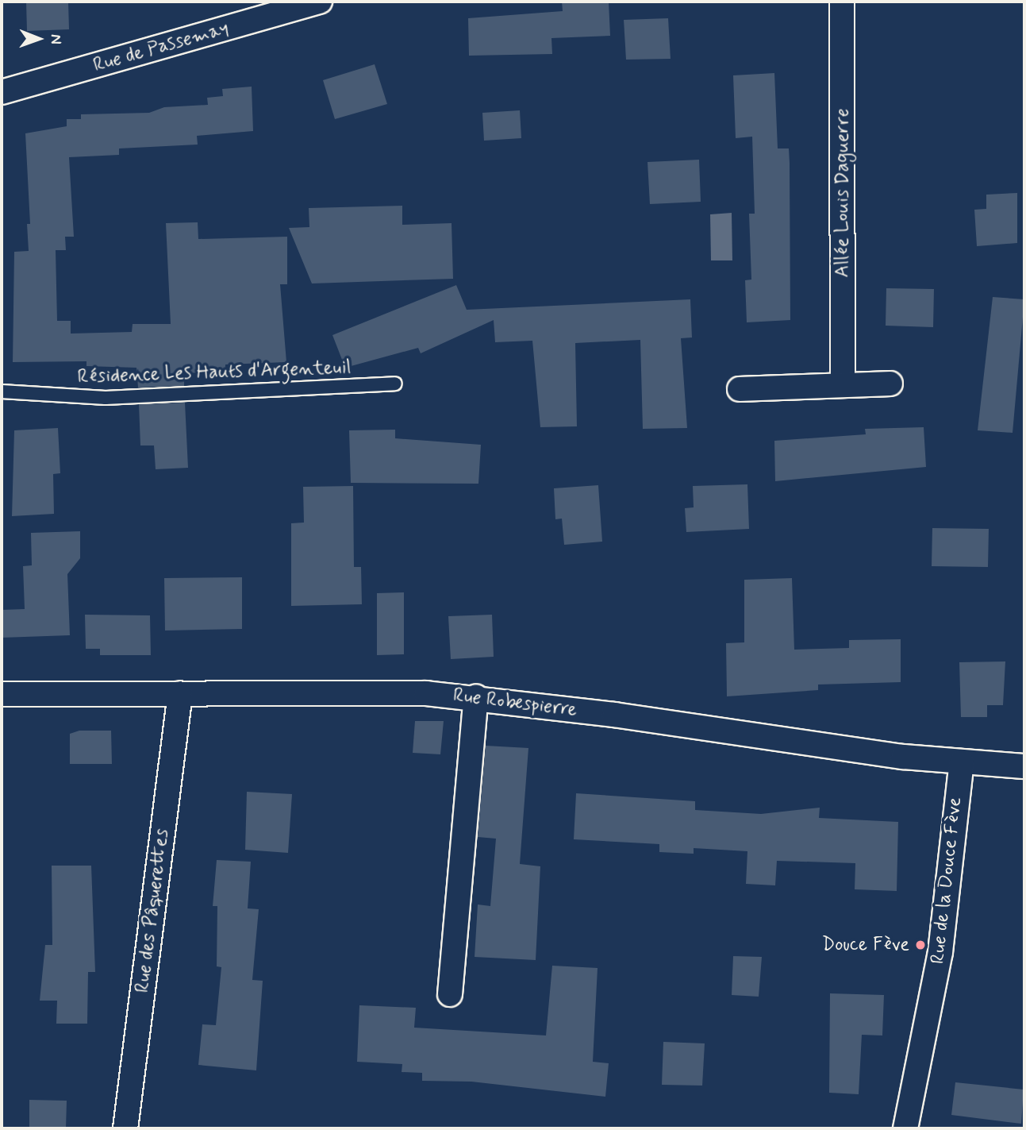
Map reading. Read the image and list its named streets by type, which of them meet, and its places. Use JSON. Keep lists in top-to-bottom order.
{
  "streets": {
    "street": [
      "Rue de Passemay",
      "Allée Louis Daguerre",
      "Rue Robespierre",
      "Rue de la Douce Fève",
      "Rue des Pâquerettes"
    ],
    "lane": ["Résidence Les Hauts d'Argenteuil"]
  },
  "crossings": [
    ["Rue Robespierre", "Rue de la Douce Fève"],
    ["Rue Robespierre", "Rue des Pâquerettes"]
  ],
  "places": ["Douce Fève"],
  "north": "right"
}
